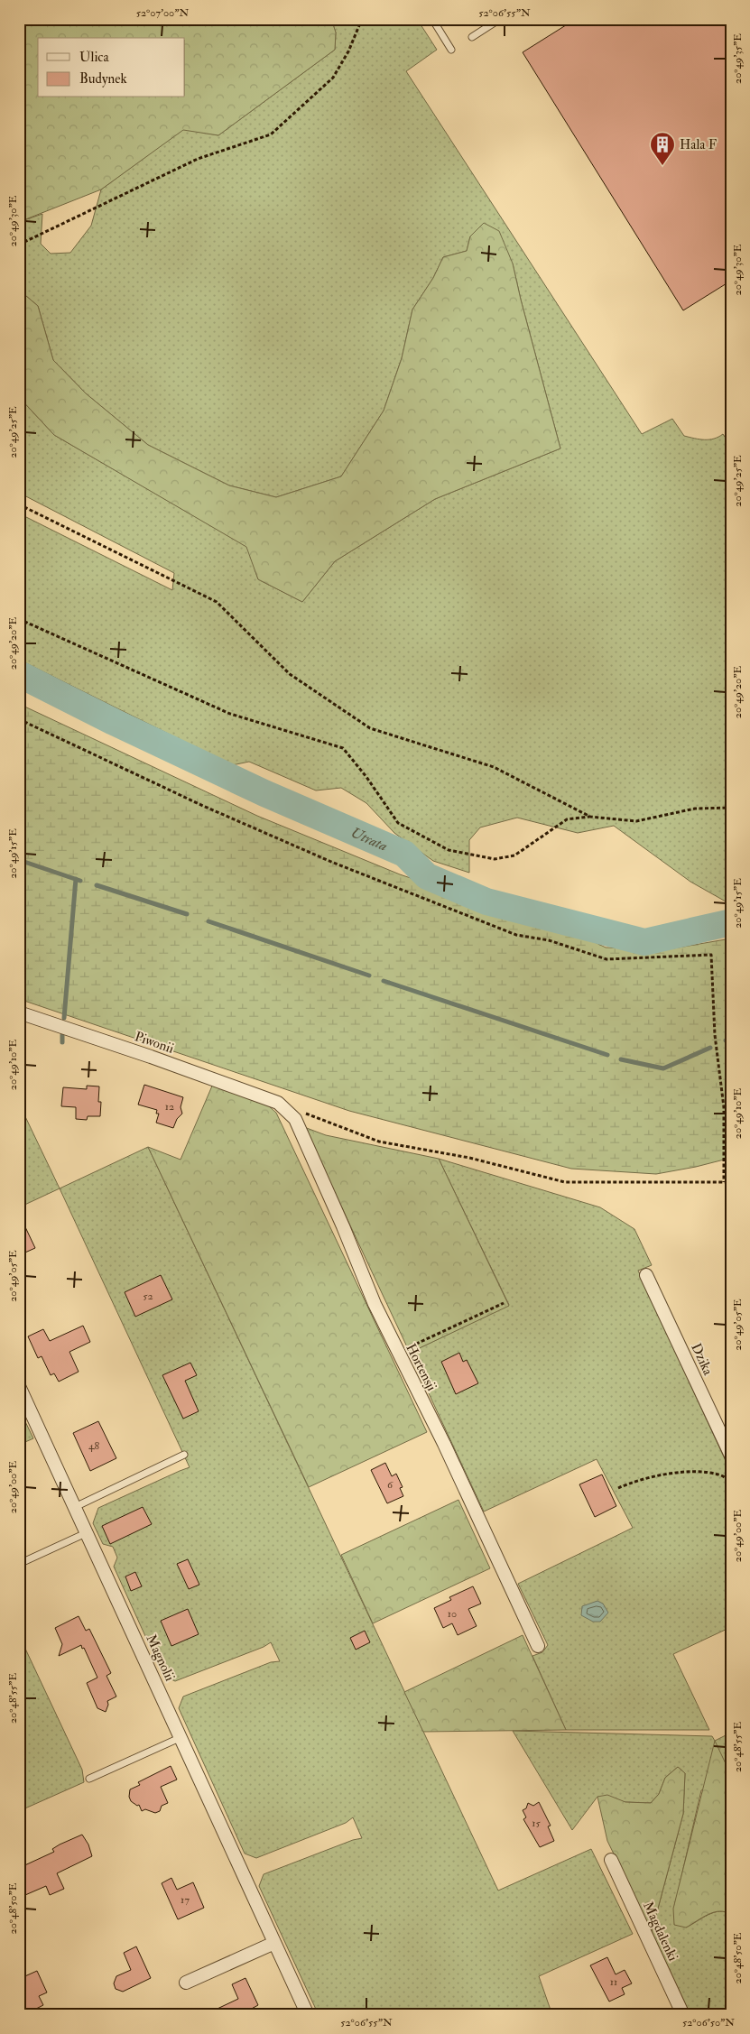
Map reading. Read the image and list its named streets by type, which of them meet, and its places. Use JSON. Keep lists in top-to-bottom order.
{
  "streets": {
    "street": [
      "Piwonii",
      "Dzika",
      "Hortensji",
      "Magnolii",
      "Magdalenki"
    ]
  },
  "crossings": [
    ["Piwonii", "Hortensji"]
  ],
  "water": ["Utrata"],
  "places": {
    "building": ["Hala F"]
  },
  "house_numbers": [
    "12",
    "52",
    "48",
    "6",
    "10",
    "15",
    "17",
    "11"
  ],
  "legend": ["Ulica", "Budynek"],
  "coordinates": [
    "52°07'00\"N",
    "52°06'55\"N",
    "20°49'35\"E",
    "20°49'30\"E",
    "20°49'25\"E",
    "20°49'20\"E",
    "20°49'15\"E",
    "20°49'10\"E",
    "20°49'05\"E",
    "20°49'00\"E",
    "20°48'55\"E",
    "20°48'50\"E",
    "52°06'50\"N"
  ]
}
